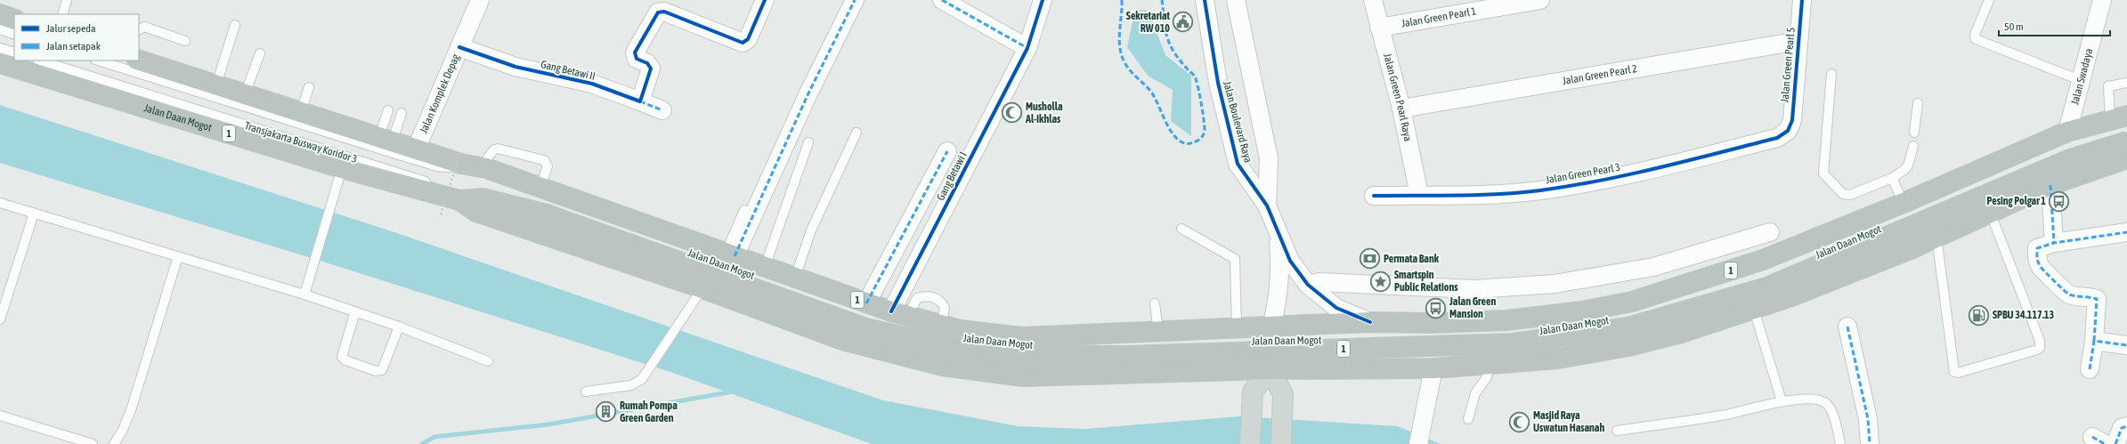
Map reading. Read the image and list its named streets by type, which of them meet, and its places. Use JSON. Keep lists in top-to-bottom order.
{
  "streets": {
    "highway": ["Jalan Daan Mogot", "1"],
    "street": [
      "Jalan Green Pearl 1",
      "Jalan Green Pearl 5",
      "Gang Betawi II",
      "Jalan Green Pearl 2",
      "Jalan Swadaya",
      "Jalan Komplek Depag",
      "Jalan Green Pearl Raya",
      "Jalan Boulevard Raya",
      "Jalan Green Pearl 3",
      "Gang Betawi I"
    ],
    "lane": ["Transjakarta Busway Koridor 3"]
  },
  "crossings": [
    ["Jalan Green Pearl 1", "Jalan Green Pearl Raya"],
    ["Jalan Green Pearl 5", "Jalan Green Pearl 2"],
    ["Jalan Green Pearl 5", "Jalan Green Pearl 3"],
    ["Gang Betawi II", "Jalan Komplek Depag"],
    ["Jalan Green Pearl 2", "Jalan Green Pearl Raya"],
    ["Jalan Swadaya", "Jalan Daan Mogot"],
    ["Jalan Komplek Depag", "Jalan Daan Mogot"],
    ["Jalan Green Pearl Raya", "Jalan Green Pearl 3"],
    ["Jalan Daan Mogot", "Jalan Boulevard Raya"],
    ["Jalan Daan Mogot", "Transjakarta Busway Koridor 3"],
    ["Jalan Daan Mogot", "Gang Betawi I"]
  ],
  "places": {
    "public building": ["Sekretariat RW 010"],
    "mosque": ["Musholla Al-Ikhlas", "Masjid Raya Uswatun Hasanah"],
    "bus stop": ["Pesing Polgar 1", "Jalan Green Mansion"],
    "bank": ["Permata Bank"],
    "place": ["Smartspin Public Relations"],
    "fuel station": ["SPBU 34.117.13"],
    "building": ["Rumah Pompa Green Garden"]
  },
  "legend": ["Jalur sepeda", "Jalan setapak"],
  "scale_bar": "50 m"
}
